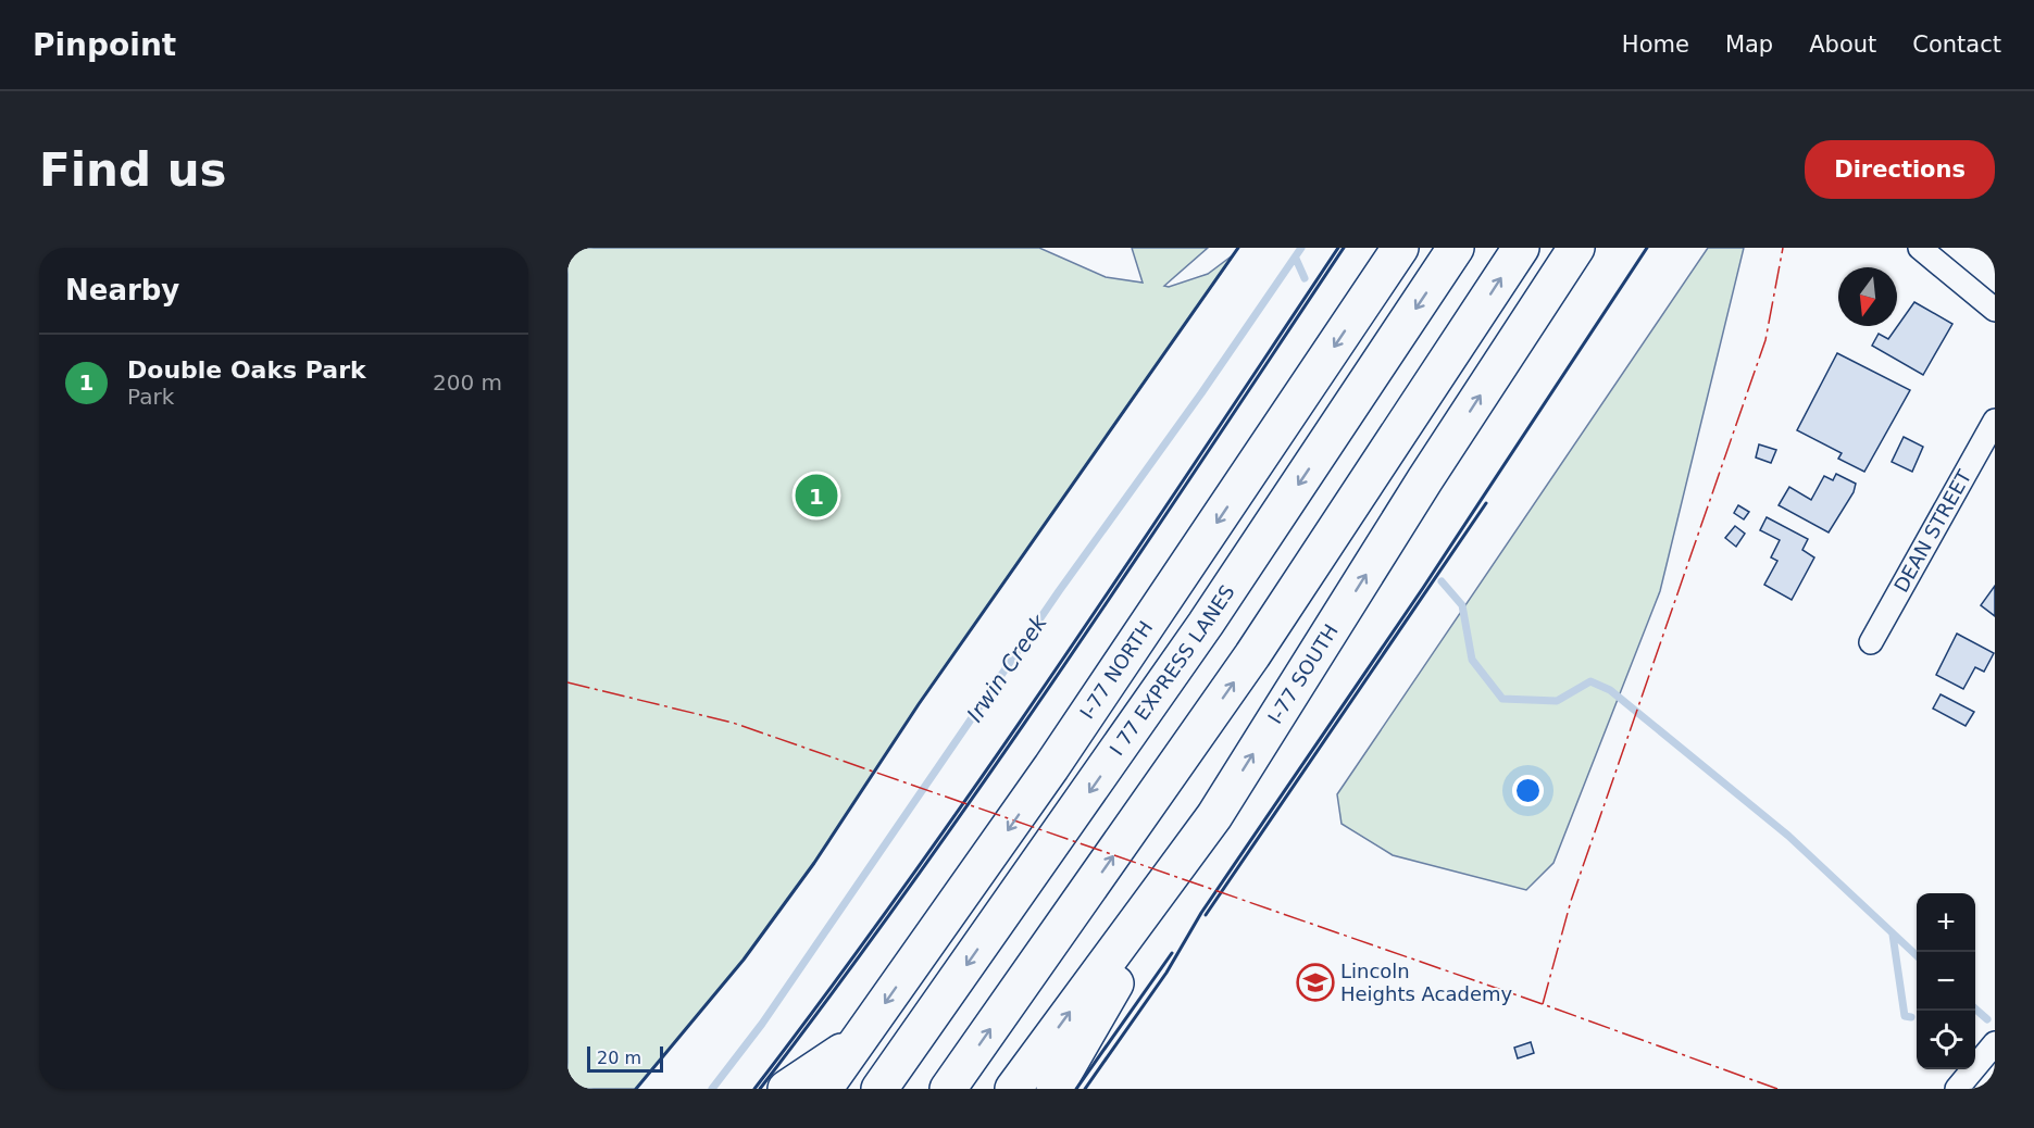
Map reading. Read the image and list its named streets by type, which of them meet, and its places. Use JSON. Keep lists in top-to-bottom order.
{
  "streets": {
    "highway": ["I-77 NORTH", "I 77 EXPRESS LANES", "I-77 SOUTH"],
    "street": ["DEAN STREET"]
  },
  "water": ["Irwin Creek"],
  "places": {
    "school or university": ["Lincoln Heights Academy"]
  },
  "scale_bar": "20 m",
  "north": "bottom",
  "page": {
    "header": "Pinpoint",
    "nav": [
      "Home",
      "Map",
      "About",
      "Contact"
    ],
    "buttons": "Directions",
    "title": "Find us",
    "heading": "Nearby",
    "list": [
      {
        "mark": "1",
        "name": "Double Oaks Park",
        "note": "Park",
        "value": "200 m"
      }
    ],
    "pins": "1",
    "map_buttons": ["+", "−"],
    "scale": "20 m"
  }
}
